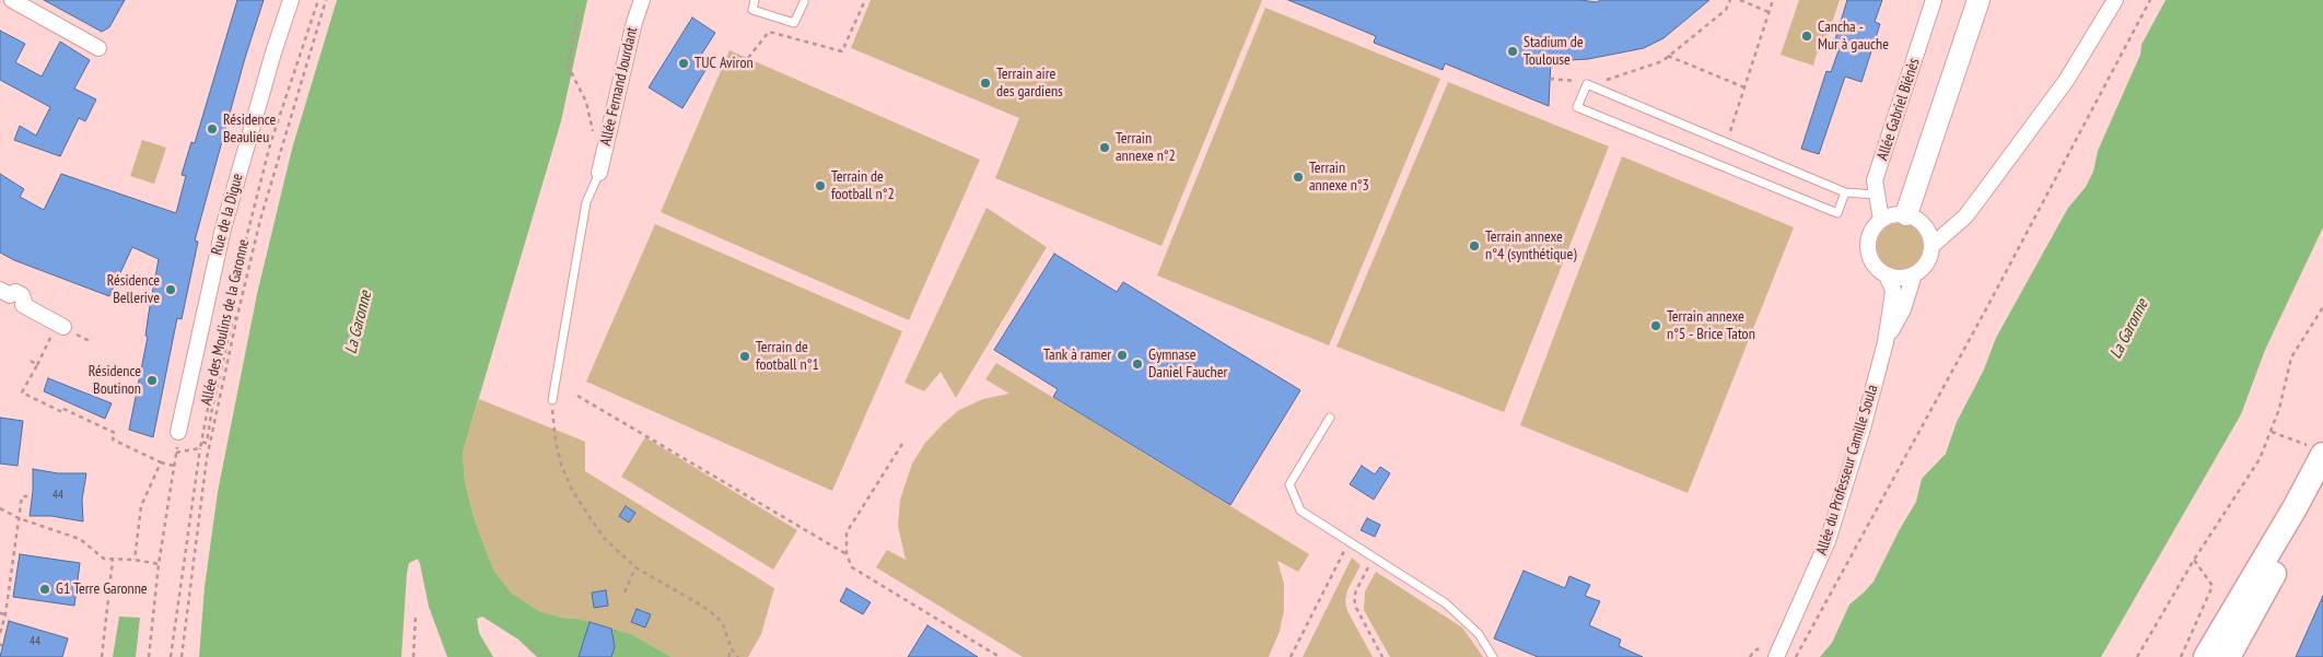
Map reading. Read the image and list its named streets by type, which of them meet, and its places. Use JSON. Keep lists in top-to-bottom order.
{
  "streets": {
    "street": [
      "Allée Fernand Jourdant",
      "Allée Gabriel Biénès",
      "Rue de la Digue",
      "Allée du Professeur Camille Soula"
    ],
    "path": ["Allée des Moulins de la Garonne"]
  },
  "crossings": [
    ["Allée Gabriel Biénès", "Allée du Professeur Camille Soula"]
  ],
  "water": ["La Garonne"],
  "places": [
    "Cancha - Mur à gauche",
    "Stadium de Toulouse",
    "TUC Aviron",
    "Terrain aire des gardiens",
    "Résidence Beaulieu",
    "Terrain annexe n°2",
    "Terrain annexe n°3",
    "Terrain de football n°2",
    "Terrain annexe n°4 (synthétique)",
    "Résidence Bellerive",
    "Terrain annexe n°5 - Brice Taton",
    "Tank à ramer",
    "Terrain de football n°1",
    "Gymnase Daniel Faucher",
    "Résidence Boutinon",
    "G1 Terre Garonne"
  ],
  "house_numbers": ["44", "44"]
}
